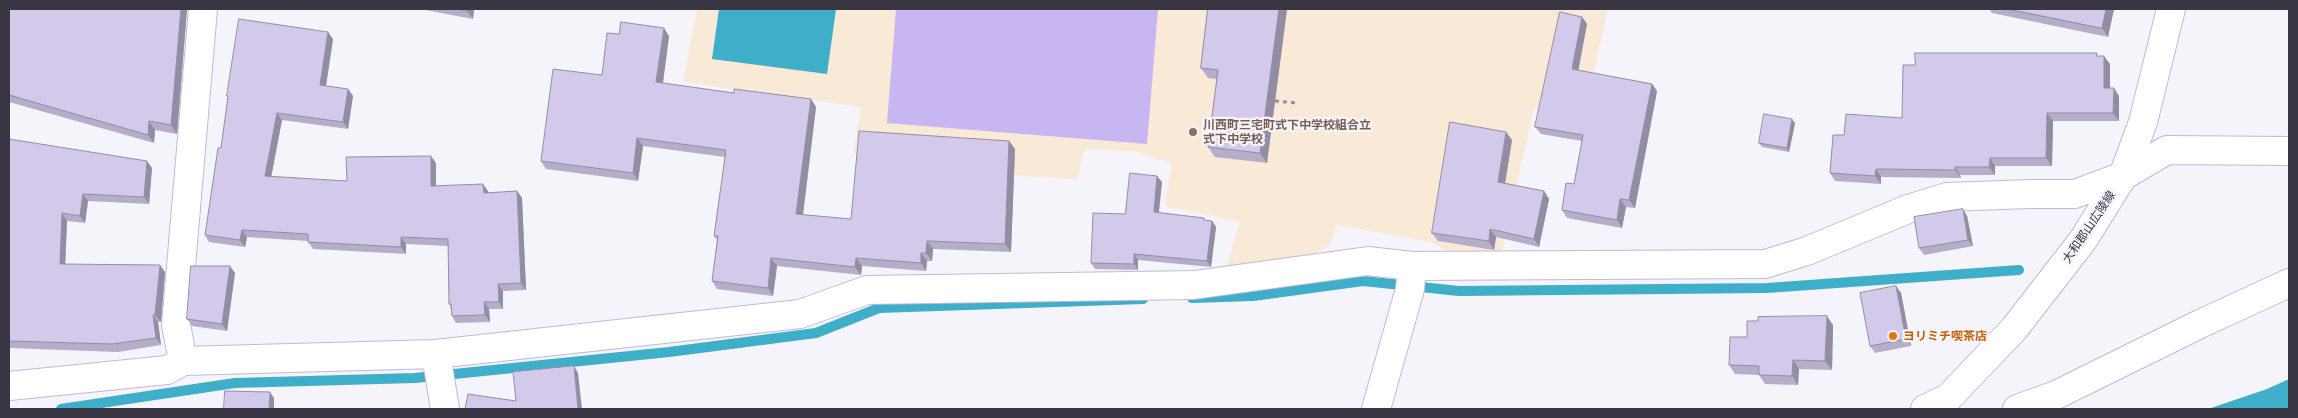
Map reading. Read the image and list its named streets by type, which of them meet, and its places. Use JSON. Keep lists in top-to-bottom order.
{
  "streets": {
    "street": ["大和郡山広陵線"]
  },
  "places": ["川西町三宅町式下中学校組合立 式下中学校", "ヨリミチ喫茶店"]
}
